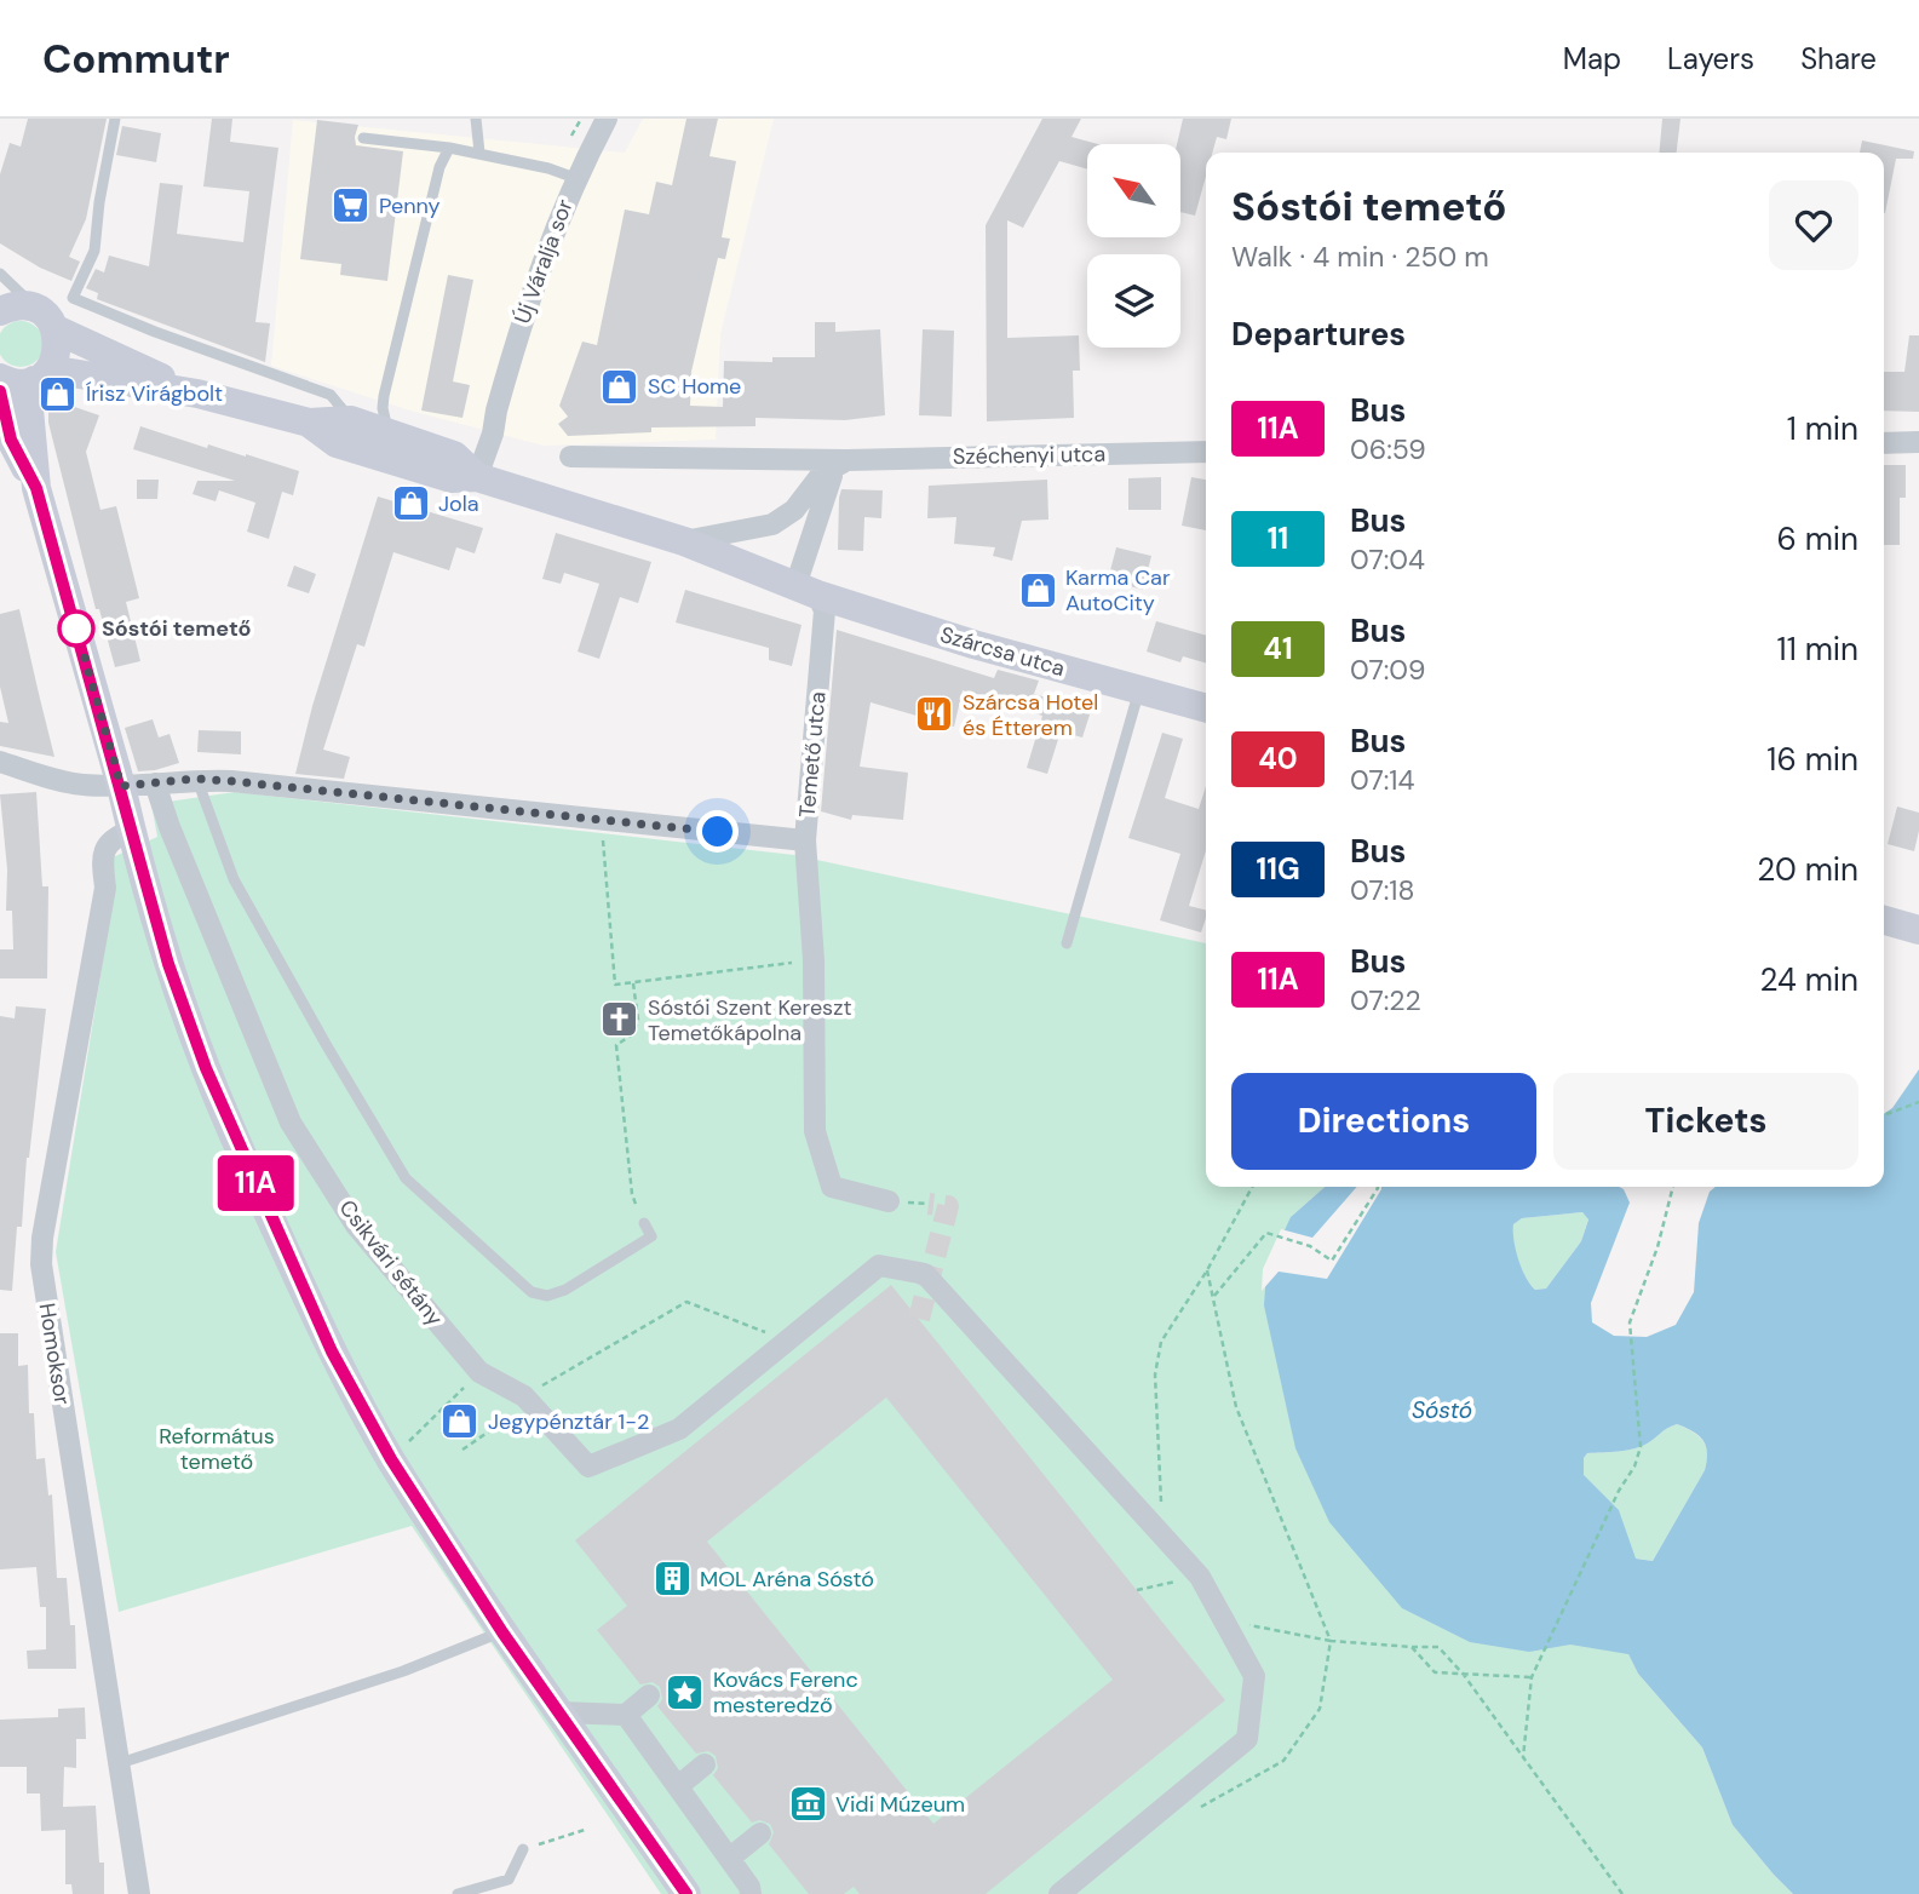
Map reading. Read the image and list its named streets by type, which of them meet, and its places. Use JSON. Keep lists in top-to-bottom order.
{
  "streets": {
    "street": [
      "Új Váralja sor",
      "Széchenyi utca",
      "Szárcsa utca",
      "Temető utca",
      "Csikvári sétány",
      "Homoksor"
    ]
  },
  "crossings": [
    ["Szárcsa utca", "Temető utca"],
    ["Temető utca", "Csikvári sétány"]
  ],
  "water": ["Sóstó"],
  "parks": ["Református temető"],
  "places": {
    "supermarket": ["Penny"],
    "shop": [
      "SC Home",
      "Írisz Virágbolt",
      "Jola",
      "Karma Car AutoCity",
      "Jegypénztár 1-2"
    ],
    "other": ["Sóstói temető"],
    "restaurant": ["Szárcsa Hotel és Étterem"],
    "church": ["Sóstói Szent Kereszt Temetőkápolna"],
    "building": ["MOL Aréna Sóstó"],
    "place": ["Kovács Ferenc mesteredző"],
    "museum": ["Vidi Múzeum"]
  },
  "lines": ["bus line 11A"],
  "north": "top left",
  "page": {
    "header": "Commutr",
    "nav": ["Map", "Layers", "Share"],
    "on_map": "11A",
    "heading": [
      ["Sóstói temető", "Walk · 4 min · 250 m"],
      "Departures"
    ],
    "list": [
      {
        "mark": "11A",
        "name": "Bus",
        "note": "06:59",
        "value": "1 min"
      },
      {
        "mark": "11",
        "name": "Bus",
        "note": "07:04",
        "value": "6 min"
      },
      {
        "mark": "41",
        "name": "Bus",
        "note": "07:09",
        "value": "11 min"
      },
      {
        "mark": "40",
        "name": "Bus",
        "note": "07:14",
        "value": "16 min"
      },
      {
        "mark": "11G",
        "name": "Bus",
        "note": "07:18",
        "value": "20 min"
      },
      {
        "mark": "11A",
        "name": "Bus",
        "note": "07:22",
        "value": "24 min"
      }
    ],
    "buttons": ["Directions", "Tickets"]
  }
}
